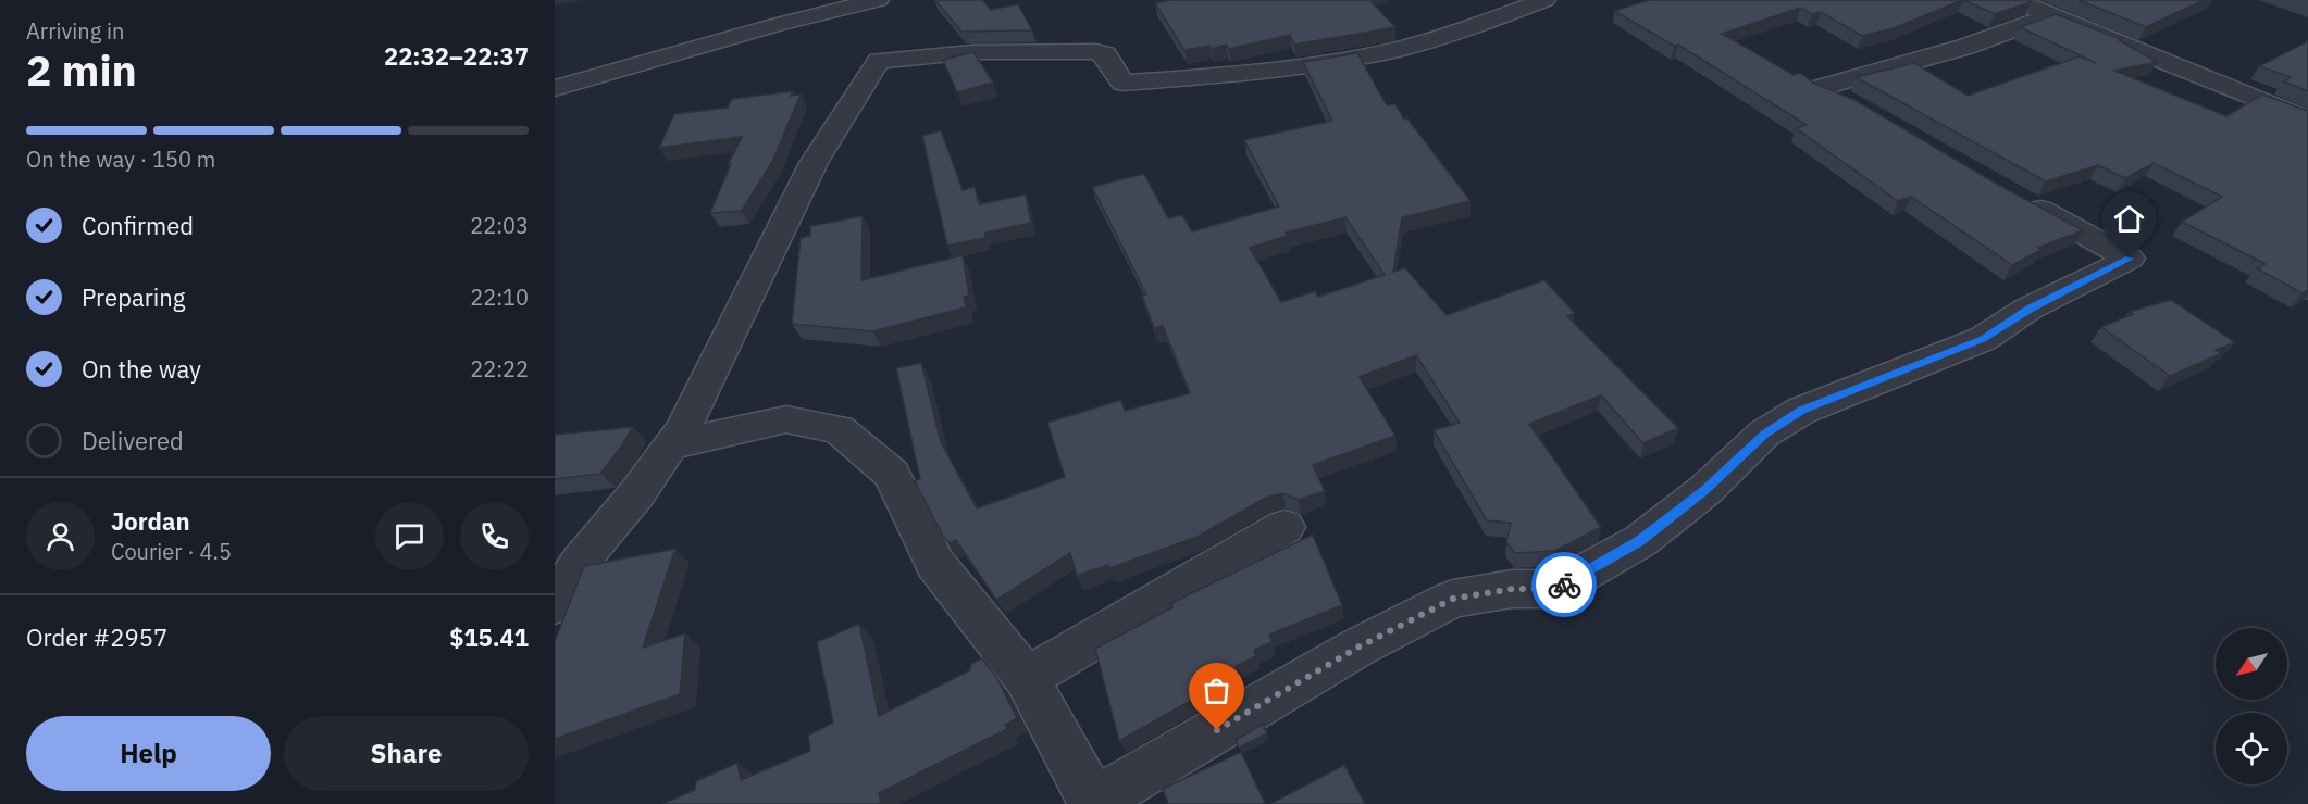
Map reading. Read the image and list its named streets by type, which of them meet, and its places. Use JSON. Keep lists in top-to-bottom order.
{
  "north": "bottom left",
  "page": {
    "heading": ["2 min", "Arriving in", "22:32–22:37"],
    "panel": [
      "Jordan",
      "Courier · 4.5",
      "Order #2957",
      "$15.41"
    ],
    "bar": "On the way · 150 m",
    "list": [
      ["Confirmed", "22:03"],
      ["Preparing", "22:10"],
      ["On the way", "22:22"],
      "Delivered"
    ],
    "buttons": ["Help", "Share"]
  }
}
